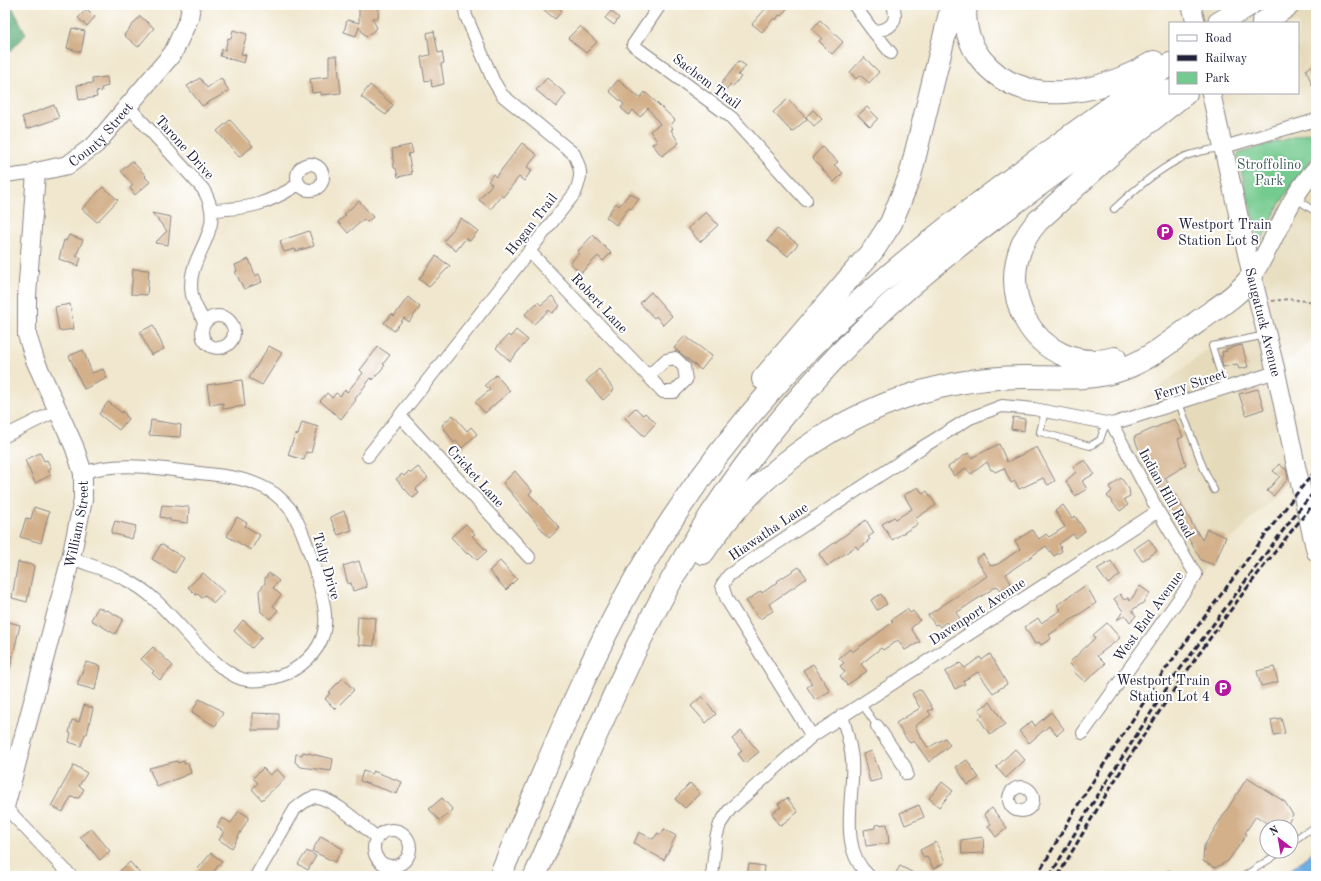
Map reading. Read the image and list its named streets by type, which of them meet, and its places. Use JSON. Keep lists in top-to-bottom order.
{
  "streets": {
    "street": [
      "Sachem Trail",
      "County Street",
      "Tarone Drive",
      "Hogan Trail",
      "Robert Lane",
      "Saugatuck Avenue",
      "Ferry Street",
      "Cricket Lane",
      "Indian Hill Road",
      "William Street",
      "Hiawatha Lane",
      "Tally Drive",
      "Davenport Avenue",
      "West End Avenue"
    ]
  },
  "crossings": [
    ["County Street", "Tarone Drive"],
    ["County Street", "William Street"],
    ["Hogan Trail", "Robert Lane"],
    ["Hogan Trail", "Cricket Lane"],
    ["Saugatuck Avenue", "Ferry Street"],
    ["Ferry Street", "Indian Hill Road"],
    ["Ferry Street", "Hiawatha Lane"],
    ["Indian Hill Road", "Hiawatha Lane"],
    ["Indian Hill Road", "Davenport Avenue"],
    ["Indian Hill Road", "West End Avenue"],
    ["William Street", "Tally Drive"],
    ["Hiawatha Lane", "Davenport Avenue"]
  ],
  "parks": ["Stroffolino Park"],
  "places": {
    "parking": ["Westport Train Station Lot 8", "Westport Train Station Lot 4"]
  },
  "legend": ["Road", "Railway", "Park"],
  "north": "top left"
}
